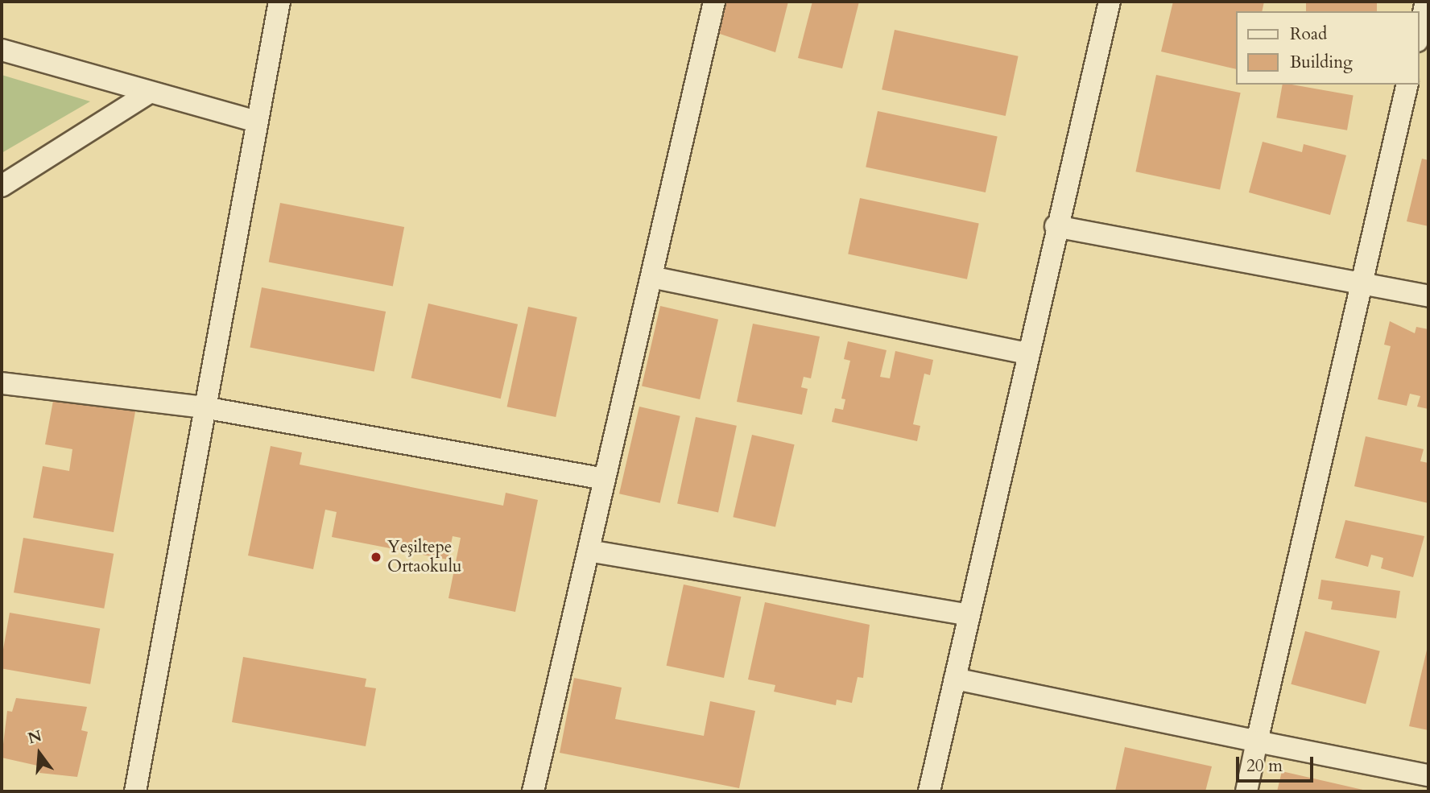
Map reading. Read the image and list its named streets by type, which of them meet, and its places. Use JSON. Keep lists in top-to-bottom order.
{
  "places": ["Yeşiltepe Ortaokulu"],
  "legend": ["Road", "Building"],
  "scale_bar": "20 m",
  "north": "top"
}
